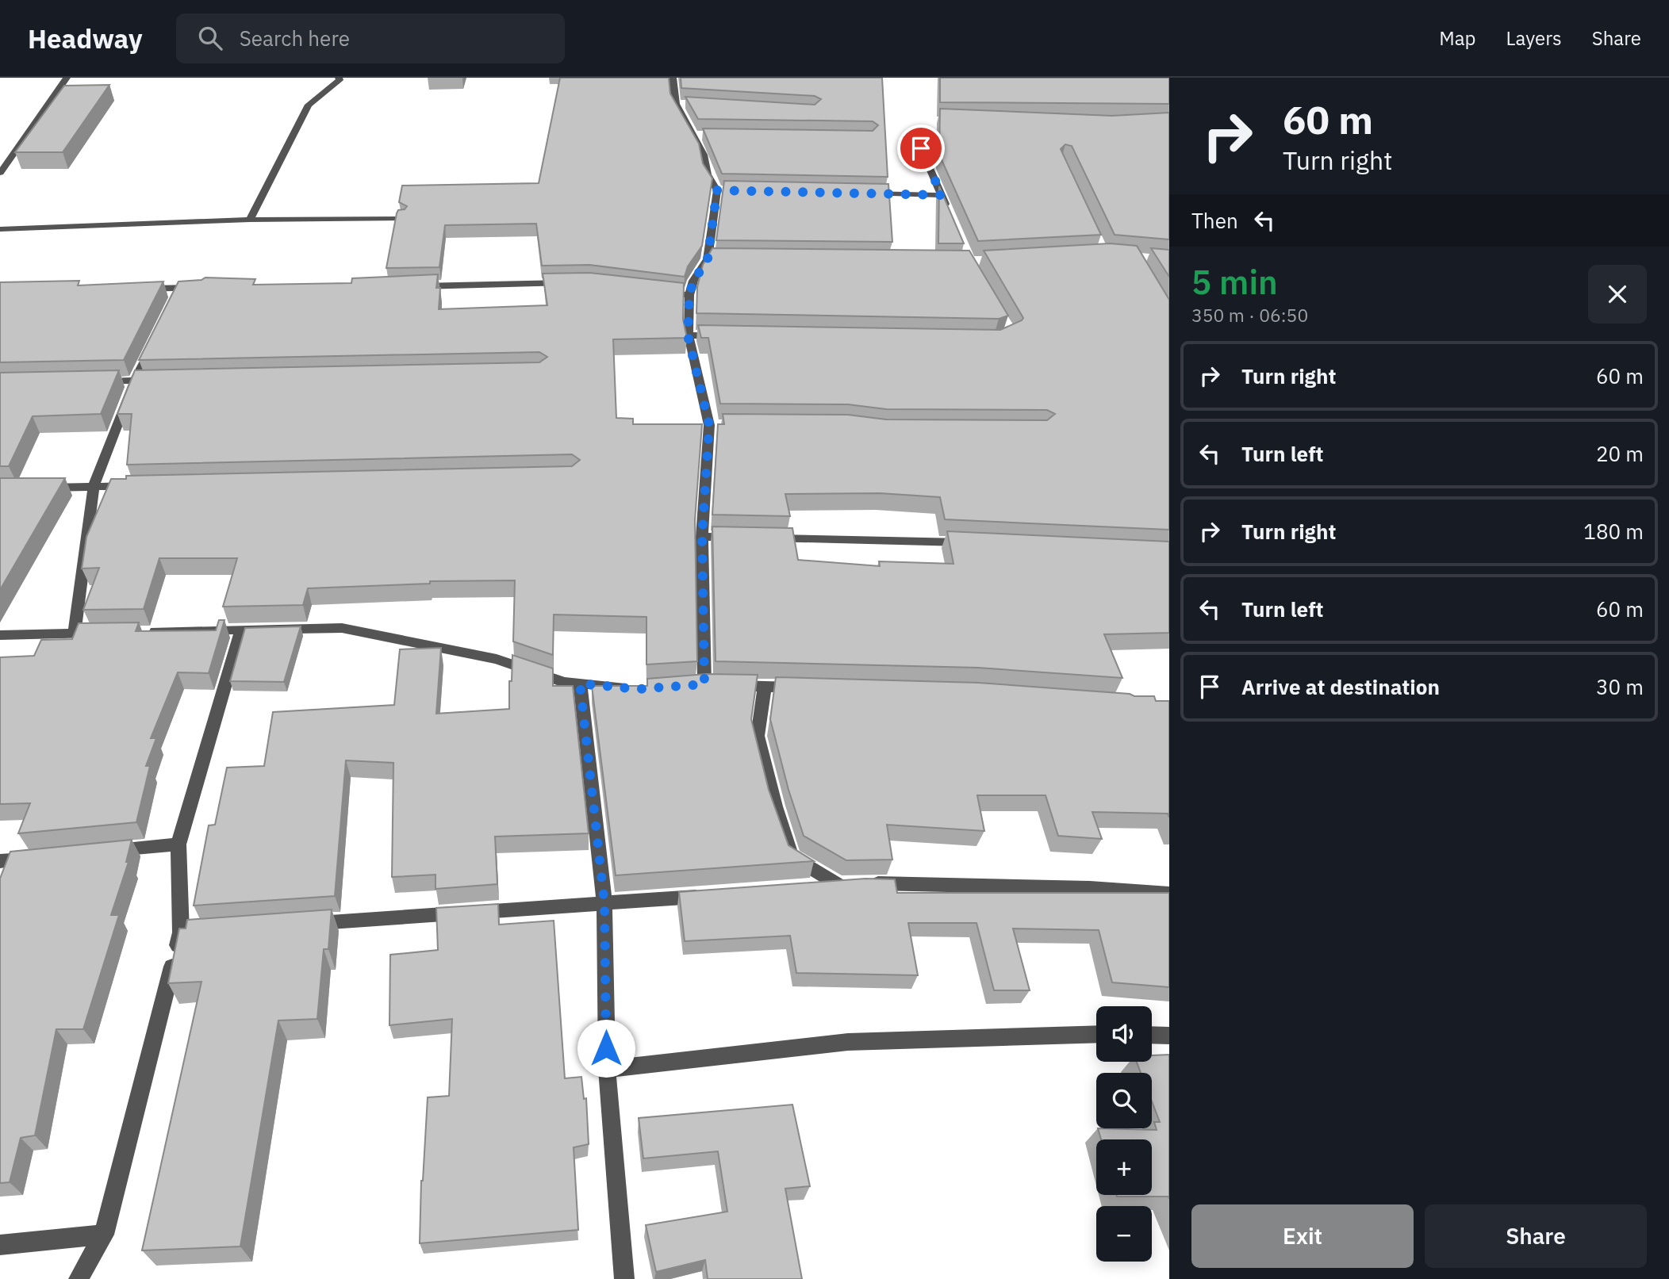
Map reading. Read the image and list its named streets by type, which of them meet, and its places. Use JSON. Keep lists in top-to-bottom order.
{
  "page": {
    "header": "Headway",
    "search": "Search here",
    "nav": ["Map", "Layers", "Share"],
    "turn": ["60 m", "Turn right"],
    "then": "Then",
    "heading": ["5 min", "350 m · 06:50"],
    "list": [
      {
        "name": "Turn right",
        "value": "60 m"
      },
      {
        "name": "Turn left",
        "value": "20 m"
      },
      {
        "name": "Turn right",
        "value": "180 m"
      },
      {
        "name": "Turn left",
        "value": "60 m"
      },
      {
        "name": "Arrive at destination",
        "value": "30 m"
      }
    ],
    "map_buttons": ["+", "−"],
    "buttons": ["Exit", "Share"]
  }
}
